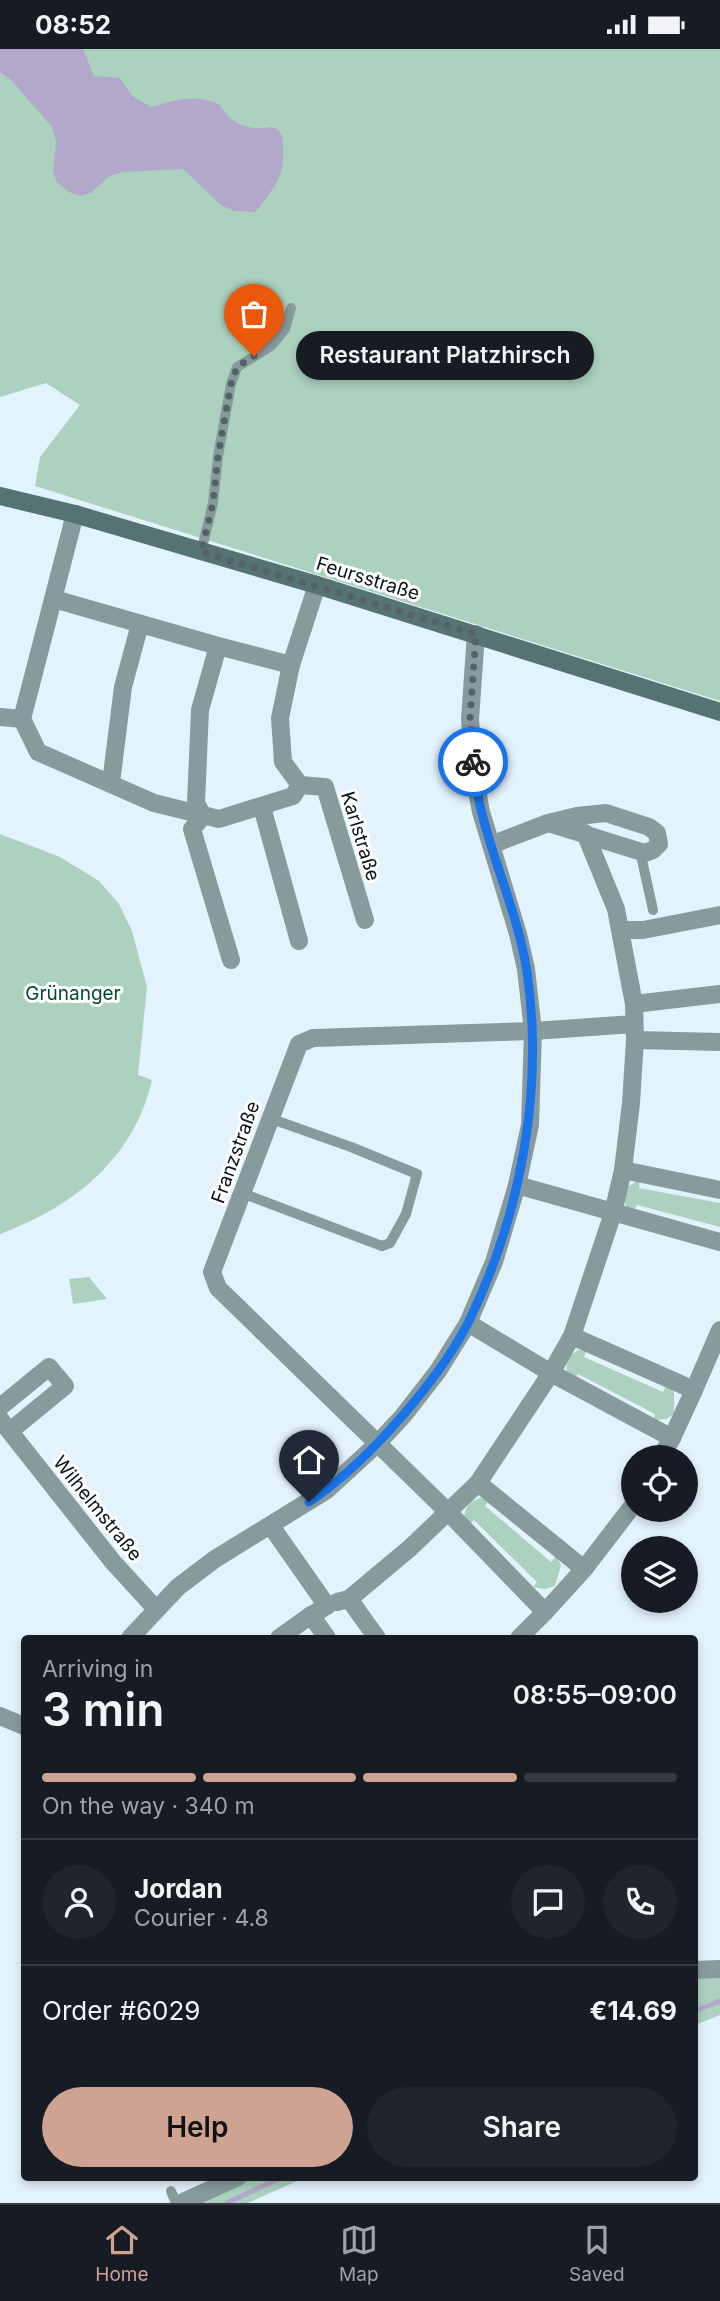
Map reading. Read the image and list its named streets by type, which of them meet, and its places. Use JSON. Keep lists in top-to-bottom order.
{
  "streets": {
    "street": [
      "Feursstraße",
      "Karlstraße",
      "Franzstraße",
      "Wilhelmstraße"
    ]
  },
  "parks": ["Grünanger"],
  "places": ["Restaurant Platzhirsch"],
  "page": {
    "status": "08:52",
    "bubble": "Restaurant Platzhirsch",
    "heading": ["3 min", "Arriving in", "08:55–09:00"],
    "panel": [
      "Jordan",
      "Courier · 4.8",
      "Order #6029",
      "€14.69"
    ],
    "bar": "On the way · 340 m",
    "buttons": ["Help", "Share"],
    "tabs": ["Home", "Map", "Saved"]
  }
}
